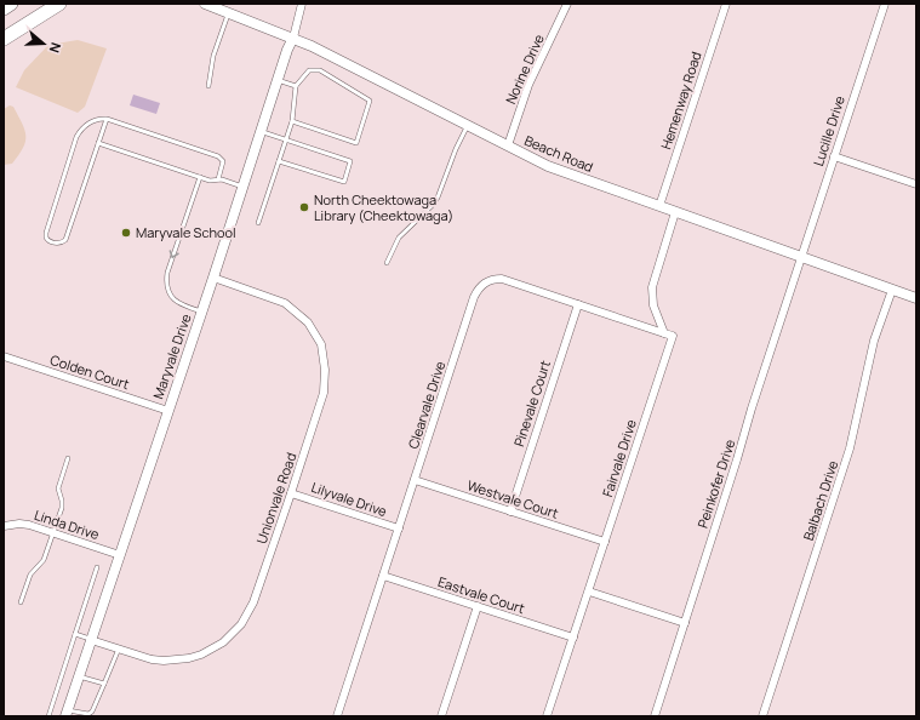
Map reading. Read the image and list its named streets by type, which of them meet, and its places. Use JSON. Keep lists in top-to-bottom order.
{
  "streets": {
    "street": [
      "Norine Drive",
      "Hemenway Road",
      "Lucille Drive",
      "Beach Road",
      "Maryvale Drive",
      "Colden Court",
      "Pinevale Court",
      "Clearvale Drive",
      "Fairvale Drive",
      "Peinkofer Drive",
      "Unionvale Road",
      "Lilyvale Drive",
      "Westvale Court",
      "Balbach Drive",
      "Linda Drive",
      "Eastvale Court"
    ]
  },
  "crossings": [
    ["Norine Drive", "Beach Road"],
    ["Hemenway Road", "Beach Road"],
    ["Lucille Drive", "Beach Road"],
    ["Lucille Drive", "Peinkofer Drive"],
    ["Beach Road", "Maryvale Drive"],
    ["Beach Road", "Fairvale Drive"],
    ["Beach Road", "Peinkofer Drive"],
    ["Beach Road", "Balbach Drive"],
    ["Maryvale Drive", "Colden Court"],
    ["Maryvale Drive", "Unionvale Road"],
    ["Maryvale Drive", "Linda Drive"],
    ["Pinevale Court", "Clearvale Drive"],
    ["Pinevale Court", "Westvale Court"],
    ["Clearvale Drive", "Fairvale Drive"],
    ["Clearvale Drive", "Lilyvale Drive"],
    ["Clearvale Drive", "Westvale Court"],
    ["Clearvale Drive", "Eastvale Court"],
    ["Fairvale Drive", "Westvale Court"],
    ["Fairvale Drive", "Eastvale Court"],
    ["Unionvale Road", "Lilyvale Drive"]
  ],
  "places": ["North Cheektowaga Library (Cheektowaga)", "Maryvale School"],
  "north": "right"
}
